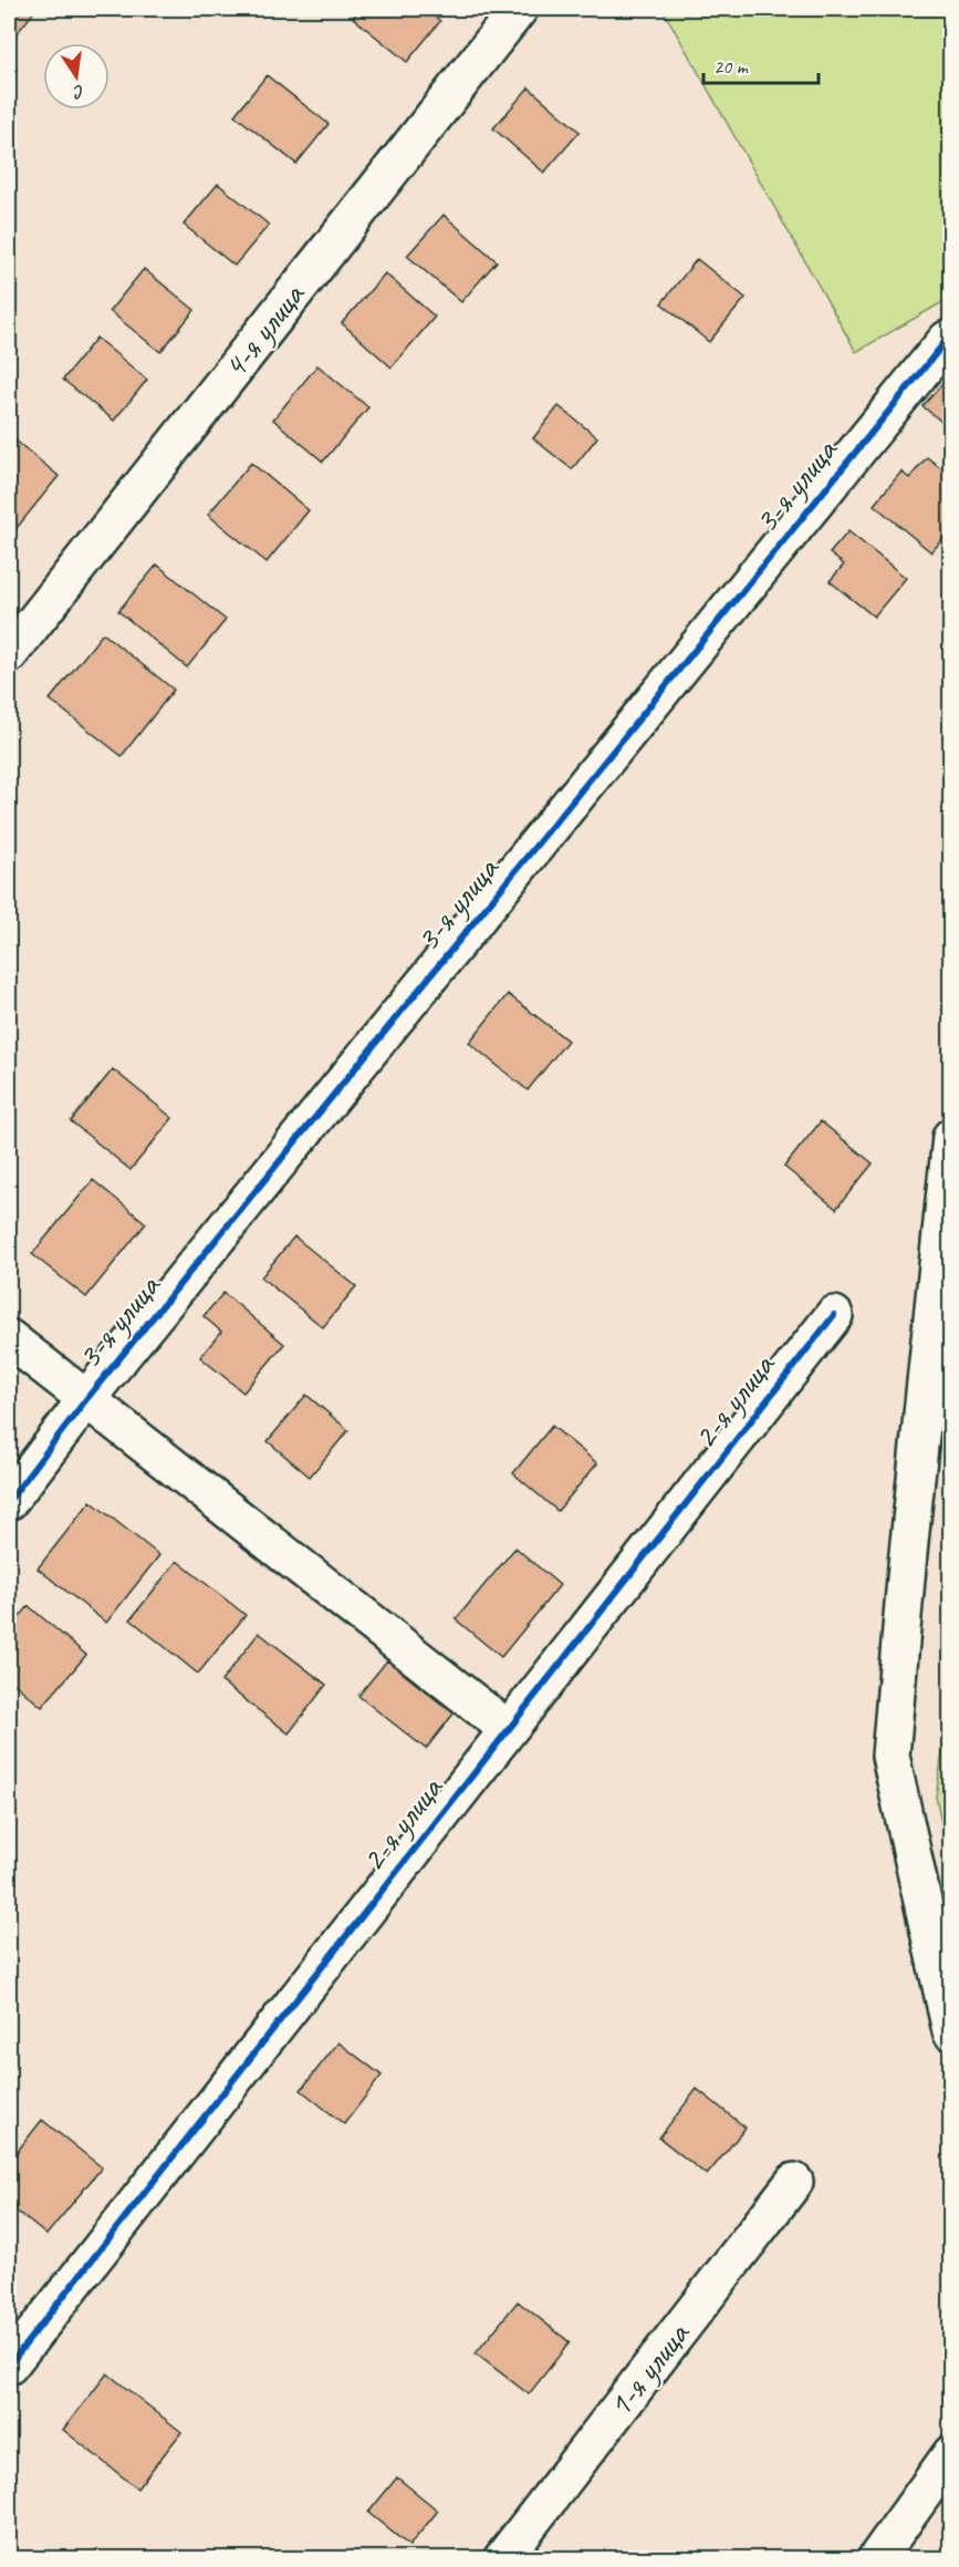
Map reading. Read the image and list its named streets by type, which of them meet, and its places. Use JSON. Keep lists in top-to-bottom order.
{
  "streets": {
    "street": [
      "4-я улица",
      "3-я улица",
      "2-я улица",
      "1-я улица"
    ]
  },
  "scale_bar": "20 m",
  "north": "bottom"
}
